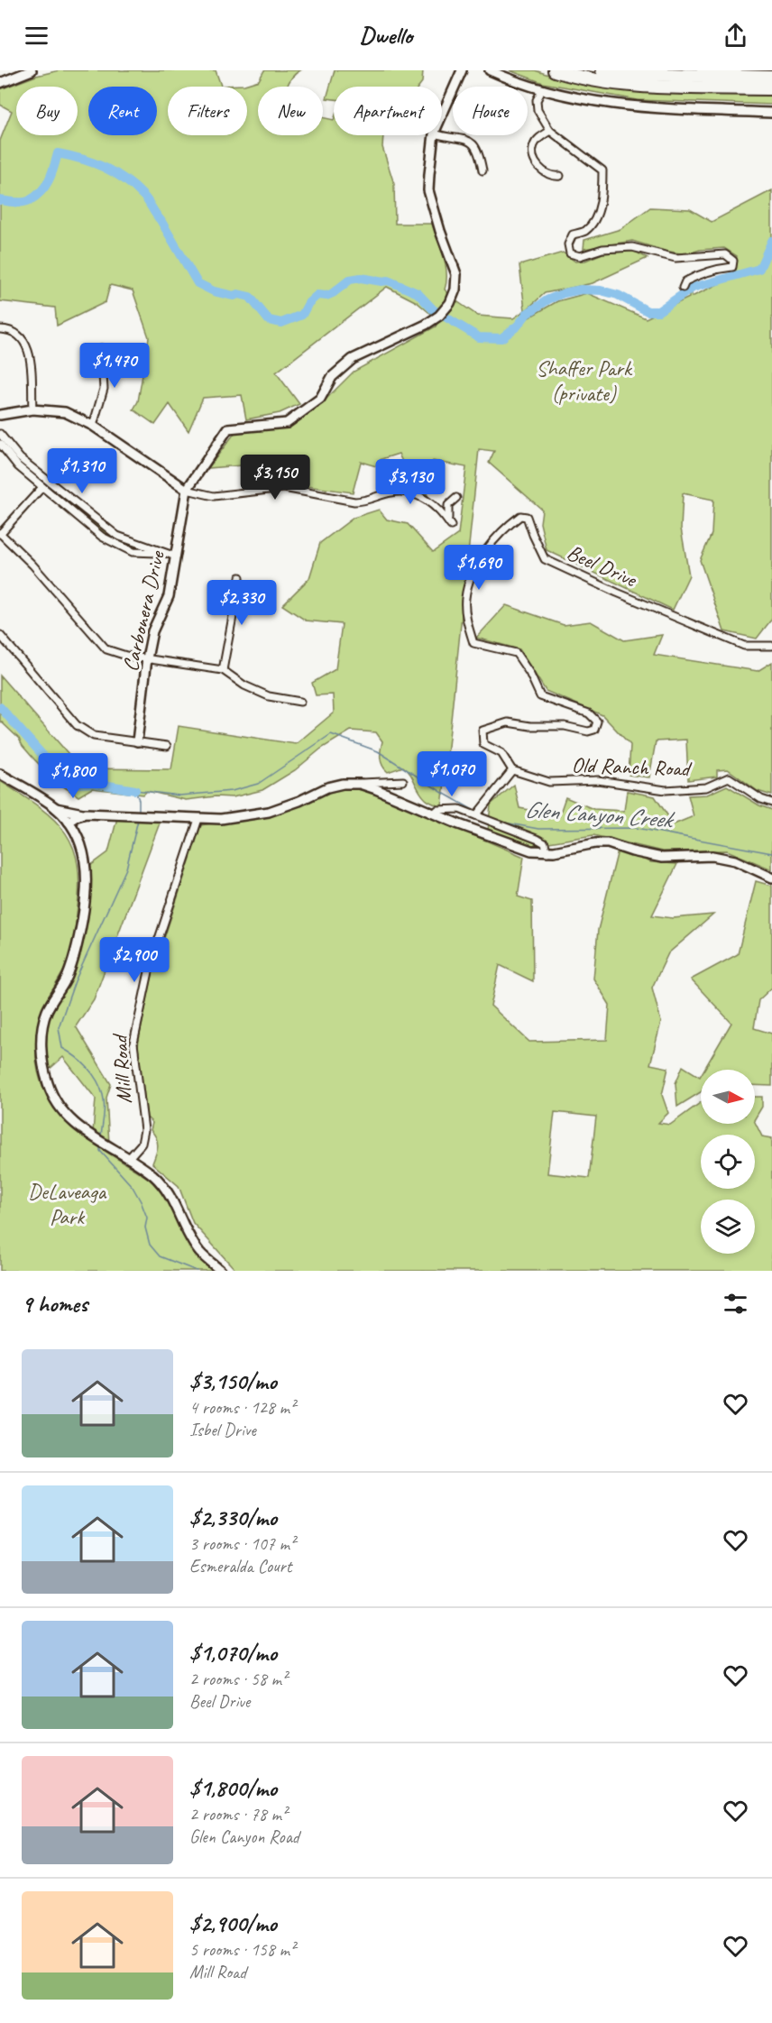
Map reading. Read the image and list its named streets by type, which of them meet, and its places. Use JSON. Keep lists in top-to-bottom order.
{
  "streets": {
    "street": [
      "Beel Drive",
      "Carbonera Drive",
      "Old Ranch Road",
      "Mill Road"
    ]
  },
  "crossings": [
    ["Beel Drive", "Old Ranch Road"]
  ],
  "water": ["Glen Canyon Creek"],
  "parks": ["Shaffer Park (private)", "DeLaveaga Park"],
  "north": "right",
  "page": {
    "header": "Dwello",
    "chip": [
      "Buy",
      "Rent",
      "Filters",
      "New",
      "Apartment",
      "House"
    ],
    "price": [
      "$1,470",
      "$1,310",
      "$3,150",
      "$3,130",
      "$1,690",
      "$2,330",
      "$1,070",
      "$1,800",
      "$2,900"
    ],
    "heading": "9 homes",
    "list": [
      {
        "name": "$3,150/mo",
        "note": "4 rooms · 128 m² · Isbel Drive"
      },
      {
        "name": "$2,330/mo",
        "note": "3 rooms · 107 m² · Esmeralda Court"
      },
      {
        "name": "$1,070/mo",
        "note": "2 rooms · 58 m² · Beel Drive"
      },
      {
        "name": "$1,800/mo",
        "note": "2 rooms · 78 m² · Glen Canyon Road"
      },
      {
        "name": "$2,900/mo",
        "note": "5 rooms · 158 m² · Mill Road"
      }
    ]
  }
}
